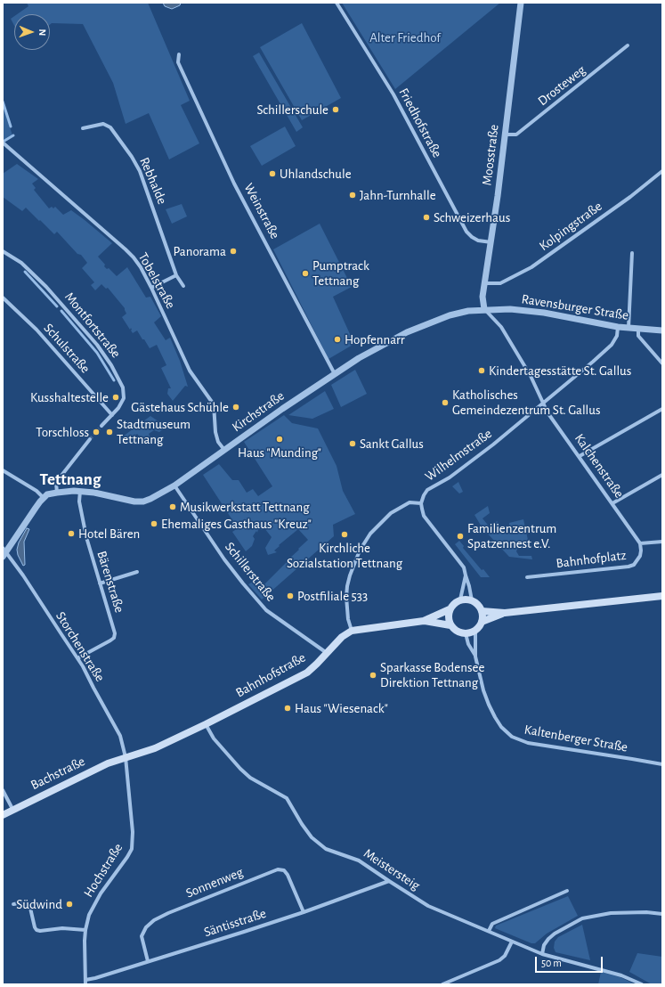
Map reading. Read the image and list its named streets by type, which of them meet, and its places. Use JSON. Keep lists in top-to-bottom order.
{
  "streets": {
    "main road": ["Bahnhofstraße", "Bachstraße"],
    "street": [
      "Drosteweg",
      "Friedhofstraße",
      "Moosstraße",
      "Rebhalde",
      "Weinstraße",
      "Kolpingstraße",
      "Tobelstraße",
      "Ravensburger Straße",
      "Montfortstraße",
      "Schulstraße",
      "Kirchstraße",
      "Wilhelmstraße",
      "Kalchenstraße",
      "Bahnhofplatz",
      "Schillerstraße",
      "Bärenstraße",
      "Storchenstraße",
      "Kaltenberger Straße",
      "Meistersteig",
      "Hochstraße",
      "Sonnenweg",
      "Säntisstraße"
    ]
  },
  "crossings": [
    ["Drosteweg", "Moosstraße"],
    ["Friedhofstraße", "Moosstraße"],
    ["Moosstraße", "Kolpingstraße"],
    ["Moosstraße", "Ravensburger Straße"],
    ["Moosstraße", "Kirchstraße"],
    ["Moosstraße", "Kalchenstraße"],
    ["Weinstraße", "Kirchstraße"],
    ["Tobelstraße", "Kirchstraße"],
    ["Ravensburger Straße", "Kirchstraße"],
    ["Ravensburger Straße", "Wilhelmstraße"],
    ["Ravensburger Straße", "Kalchenstraße"],
    ["Montfortstraße", "Schulstraße"],
    ["Kirchstraße", "Kalchenstraße"],
    ["Kirchstraße", "Schillerstraße"],
    ["Kirchstraße", "Bärenstraße"],
    ["Wilhelmstraße", "Kalchenstraße"],
    ["Kalchenstraße", "Bahnhofplatz"],
    ["Schillerstraße", "Bahnhofstraße"],
    ["Bärenstraße", "Storchenstraße"],
    ["Storchenstraße", "Bahnhofstraße"],
    ["Storchenstraße", "Bachstraße"],
    ["Storchenstraße", "Hochstraße"],
    ["Bahnhofstraße", "Kaltenberger Straße"],
    ["Bahnhofstraße", "Bachstraße"],
    ["Bahnhofstraße", "Meistersteig"],
    ["Bahnhofstraße", "Hochstraße"],
    ["Bachstraße", "Hochstraße"],
    ["Meistersteig", "Säntisstraße"],
    ["Hochstraße", "Säntisstraße"],
    ["Sonnenweg", "Säntisstraße"]
  ],
  "districts": ["Tettnang"],
  "parks": ["Alter Friedhof"],
  "places": [
    "Schillerschule",
    "Uhlandschule",
    "Jahn-Turnhalle",
    "Schweizerhaus",
    "Panorama",
    "Pumptrack Tettnang",
    "Hopfennarr",
    "Kindertagesstätte St. Gallus",
    "Kusshaltestelle",
    "Katholisches Gemeindezentrum St. Gallus",
    "Gästehaus Schühle",
    "Torschloss",
    "Stadtmuseum Tettnang",
    "Haus \"Munding\"",
    "Sankt Gallus",
    "Musikwerkstatt Tettnang",
    "Ehemaliges Gasthaus \"Kreuz\"",
    "Hotel Bären",
    "Kirchliche Sozialstation Tettnang",
    "Familienzentrum Spatzennest e.V.",
    "Postfiliale 533",
    "Sparkasse Bodensee Direktion Tettnang",
    "Haus \"Wiesenack\"",
    "Südwind"
  ],
  "scale_bar": "50 m",
  "north": "right"
}
